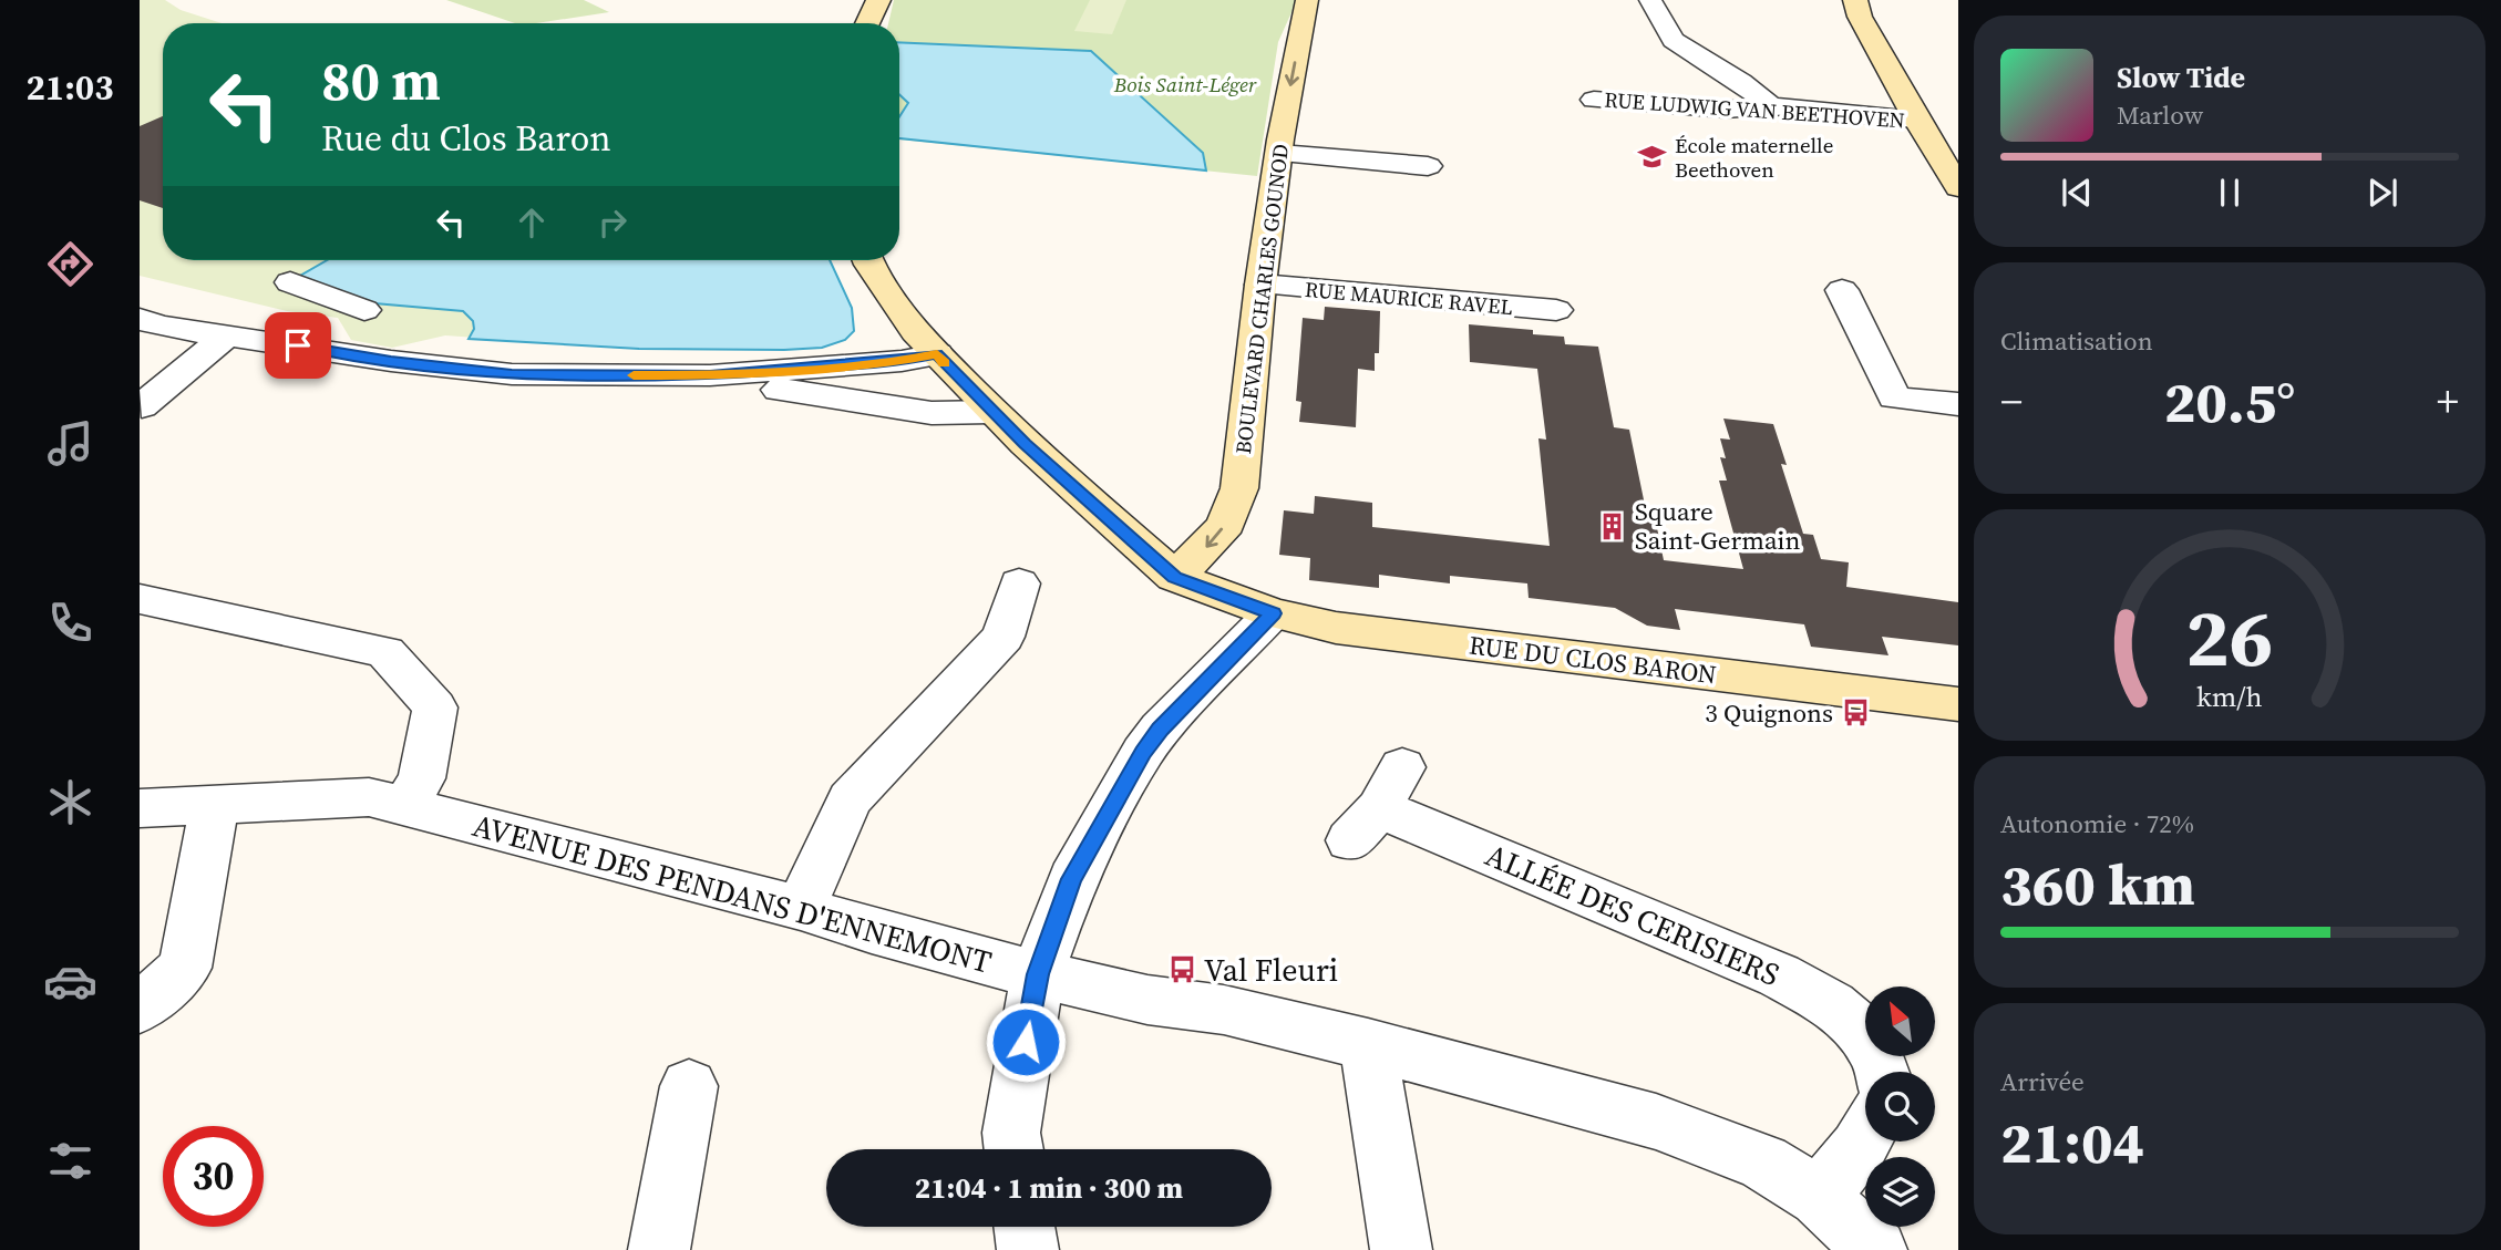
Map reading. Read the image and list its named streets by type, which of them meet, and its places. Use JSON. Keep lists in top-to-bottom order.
{
  "streets": {
    "street": [
      "RUE LUDWIG VAN BEETHOVEN",
      "RUE MAURICE RAVEL",
      "BOULEVARD CHARLES GOUNOD",
      "RUE DU CLOS BARON",
      "AVENUE DES PENDANS D'ENNEMONT",
      "ALLÉE DES CERISIERS"
    ]
  },
  "crossings": [
    ["RUE MAURICE RAVEL", "BOULEVARD CHARLES GOUNOD"],
    ["BOULEVARD CHARLES GOUNOD", "RUE DU CLOS BARON"]
  ],
  "one_way": ["BOULEVARD CHARLES GOUNOD"],
  "parks": ["Bois Saint-Léger"],
  "places": {
    "school or university": ["École maternelle Beethoven"],
    "building": ["Square Saint-Germain"],
    "bus stop": ["3 Quignons", "Val Fleuri"]
  },
  "north": "top left",
  "page": {
    "tabs": "21:03",
    "turn": ["80 m", "Rue du Clos Baron"],
    "song": ["Slow Tide", "Marlow"],
    "tile": [
      "Climatisation",
      ["Autonomie · 72%", "360 km"],
      ["Arrivée", "21:04"]
    ],
    "heat": ["−", "20.5°", "+"],
    "limit": "30",
    "trip": "21:04 · 1 min · 300 m",
    "gauge": ["26", "km/h"]
  }
}
